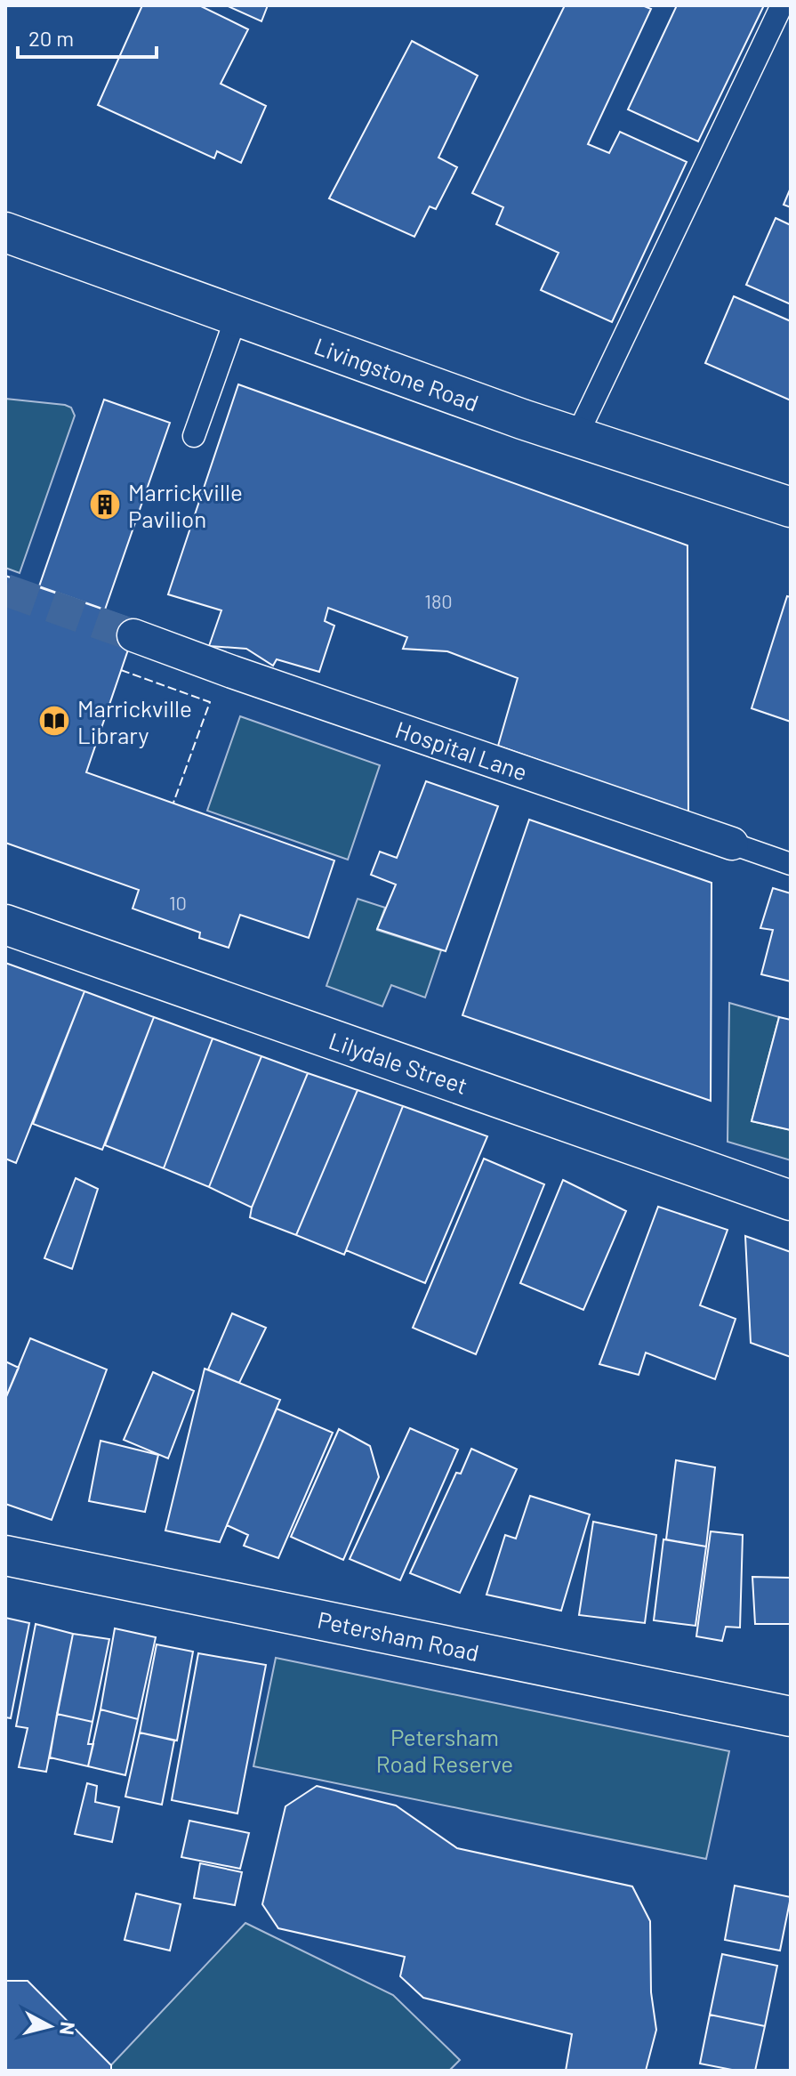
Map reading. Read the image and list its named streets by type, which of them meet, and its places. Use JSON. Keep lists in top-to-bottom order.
{
  "streets": {
    "street": [
      "Livingstone Road",
      "Hospital Lane",
      "Lilydale Street",
      "Petersham Road"
    ]
  },
  "parks": ["Petersham Road Reserve"],
  "places": {
    "building": ["Marrickville Pavilion"],
    "library": ["Marrickville Library"]
  },
  "house_numbers": ["180", "10"],
  "scale_bar": "20 m",
  "north": "right"
}
